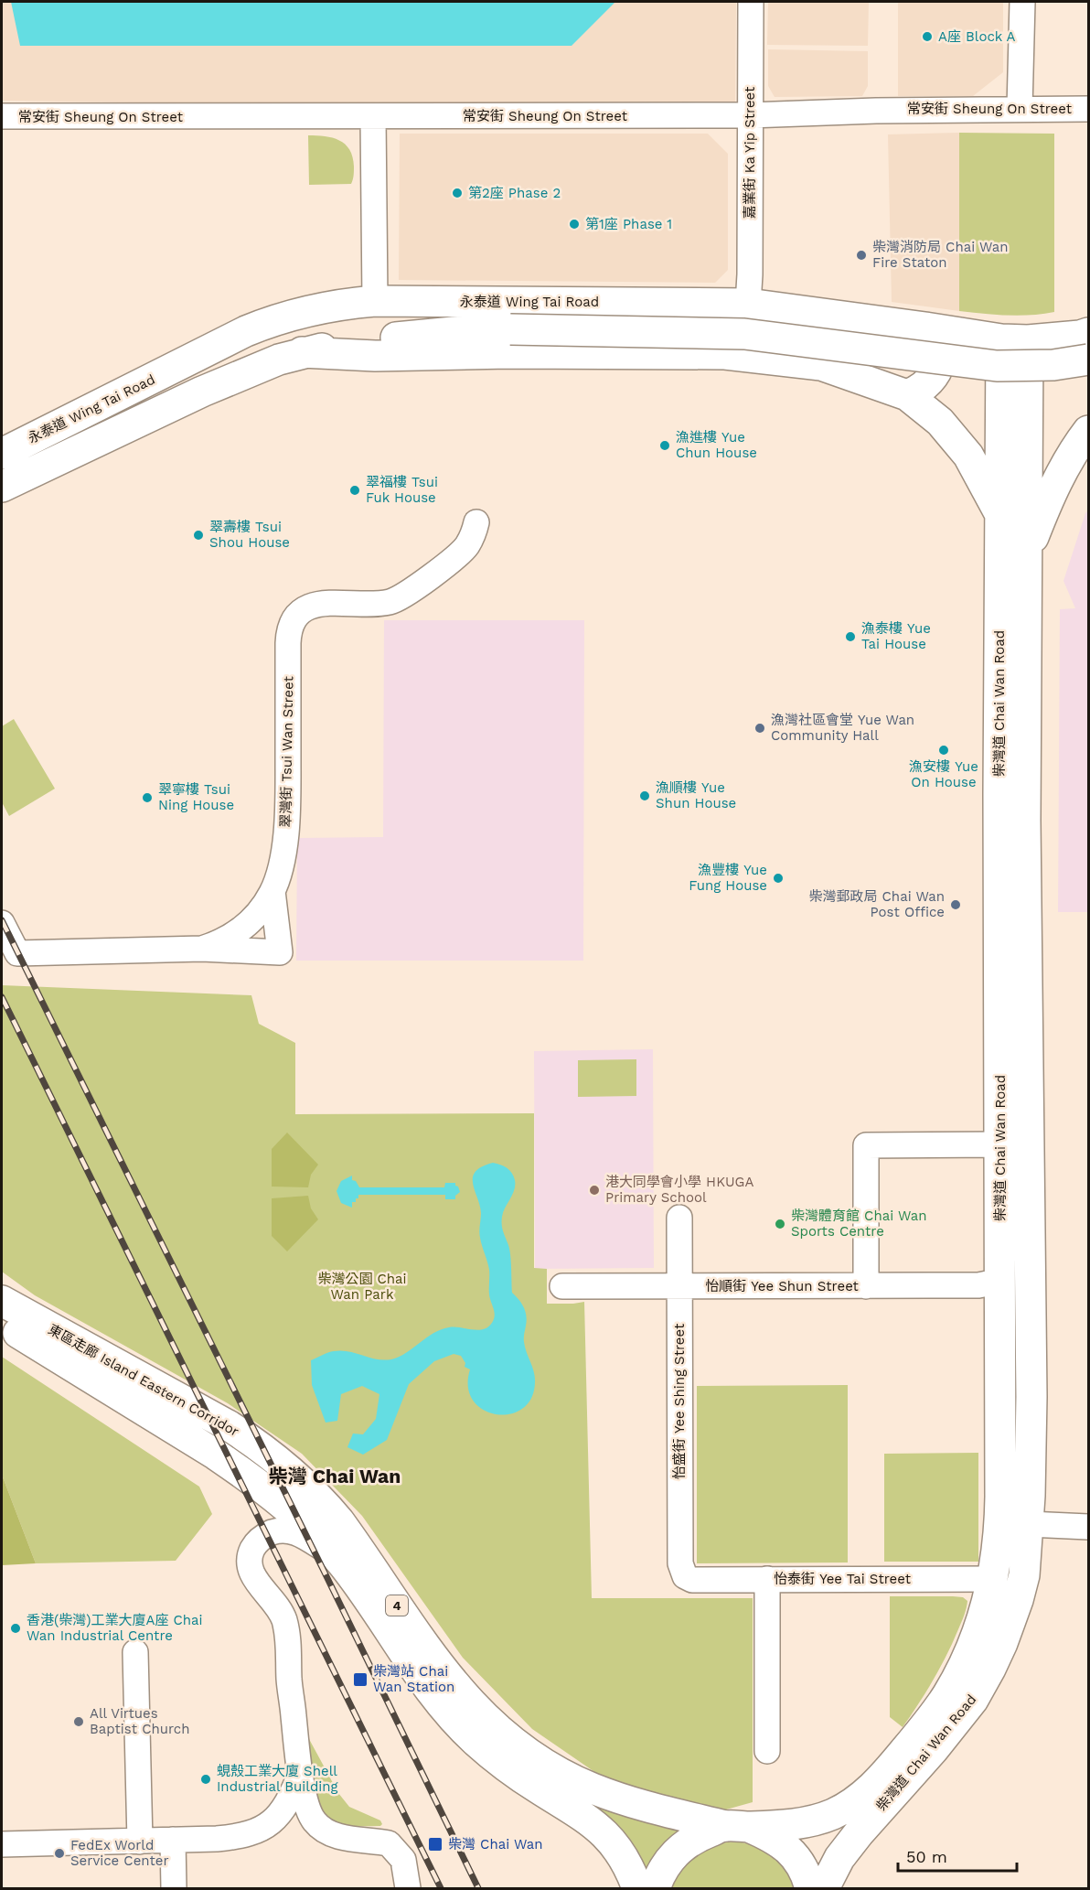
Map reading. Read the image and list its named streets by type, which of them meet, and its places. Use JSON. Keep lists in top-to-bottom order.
{
  "streets": {
    "main road": [
      "永泰道 Wing Tai Road",
      "柴灣道 Chai Wan Road",
      "東區走廊 Island Eastern Corridor",
      "4"
    ],
    "street": [
      "常安街 Sheung On Street",
      "嘉業街 Ka Yip Street",
      "翠灣街 Tsui Wan Street",
      "怡順街 Yee Shun Street",
      "怡盛街 Yee Shing Street",
      "怡泰街 Yee Tai Street"
    ]
  },
  "crossings": [
    ["常安街 Sheung On Street", "嘉業街 Ka Yip Street"],
    ["嘉業街 Ka Yip Street", "永泰道 Wing Tai Road"],
    ["永泰道 Wing Tai Road", "柴灣道 Chai Wan Road"],
    ["柴灣道 Chai Wan Road", "怡順街 Yee Shun Street"],
    ["柴灣道 Chai Wan Road", "東區走廊 Island Eastern Corridor"],
    ["柴灣道 Chai Wan Road", "怡泰街 Yee Tai Street"],
    ["怡順街 Yee Shun Street", "怡盛街 Yee Shing Street"],
    ["怡盛街 Yee Shing Street", "怡泰街 Yee Tai Street"]
  ],
  "districts": ["柴灣 Chai Wan"],
  "parks": ["柴灣公園 Chai Wan Park"],
  "places": {
    "other": [
      "A座 Block A",
      "第2座 Phase 2",
      "第1座 Phase 1",
      "柴灣消防局 Chai Wan Fire Staton",
      "漁進樓 Yue Chun House",
      "翠福樓 Tsui Fuk House",
      "翠壽樓 Tsui Shou House",
      "漁泰樓 Yue Tai House",
      "漁灣社區會堂 Yue Wan Community Hall",
      "漁安樓 Yue On House",
      "漁順樓 Yue Shun House",
      "翠寧樓 Tsui Ning House",
      "漁豐樓 Yue Fung House",
      "柴灣郵政局 Chai Wan Post Office",
      "港大同學會小學 HKUGA Primary School",
      "柴灣體育館 Chai Wan Sports Centre",
      "香港(柴灣)工業大廈A座 Chai Wan Industrial Centre",
      "All Virtues Baptist Church",
      "蜆殼工業大廈 Shell Industrial Building",
      "FedEx World Service Center"
    ],
    "transit": ["柴灣站 Chai Wan Station", "柴灣 Chai Wan"]
  },
  "scale_bar": "50 m"
}
